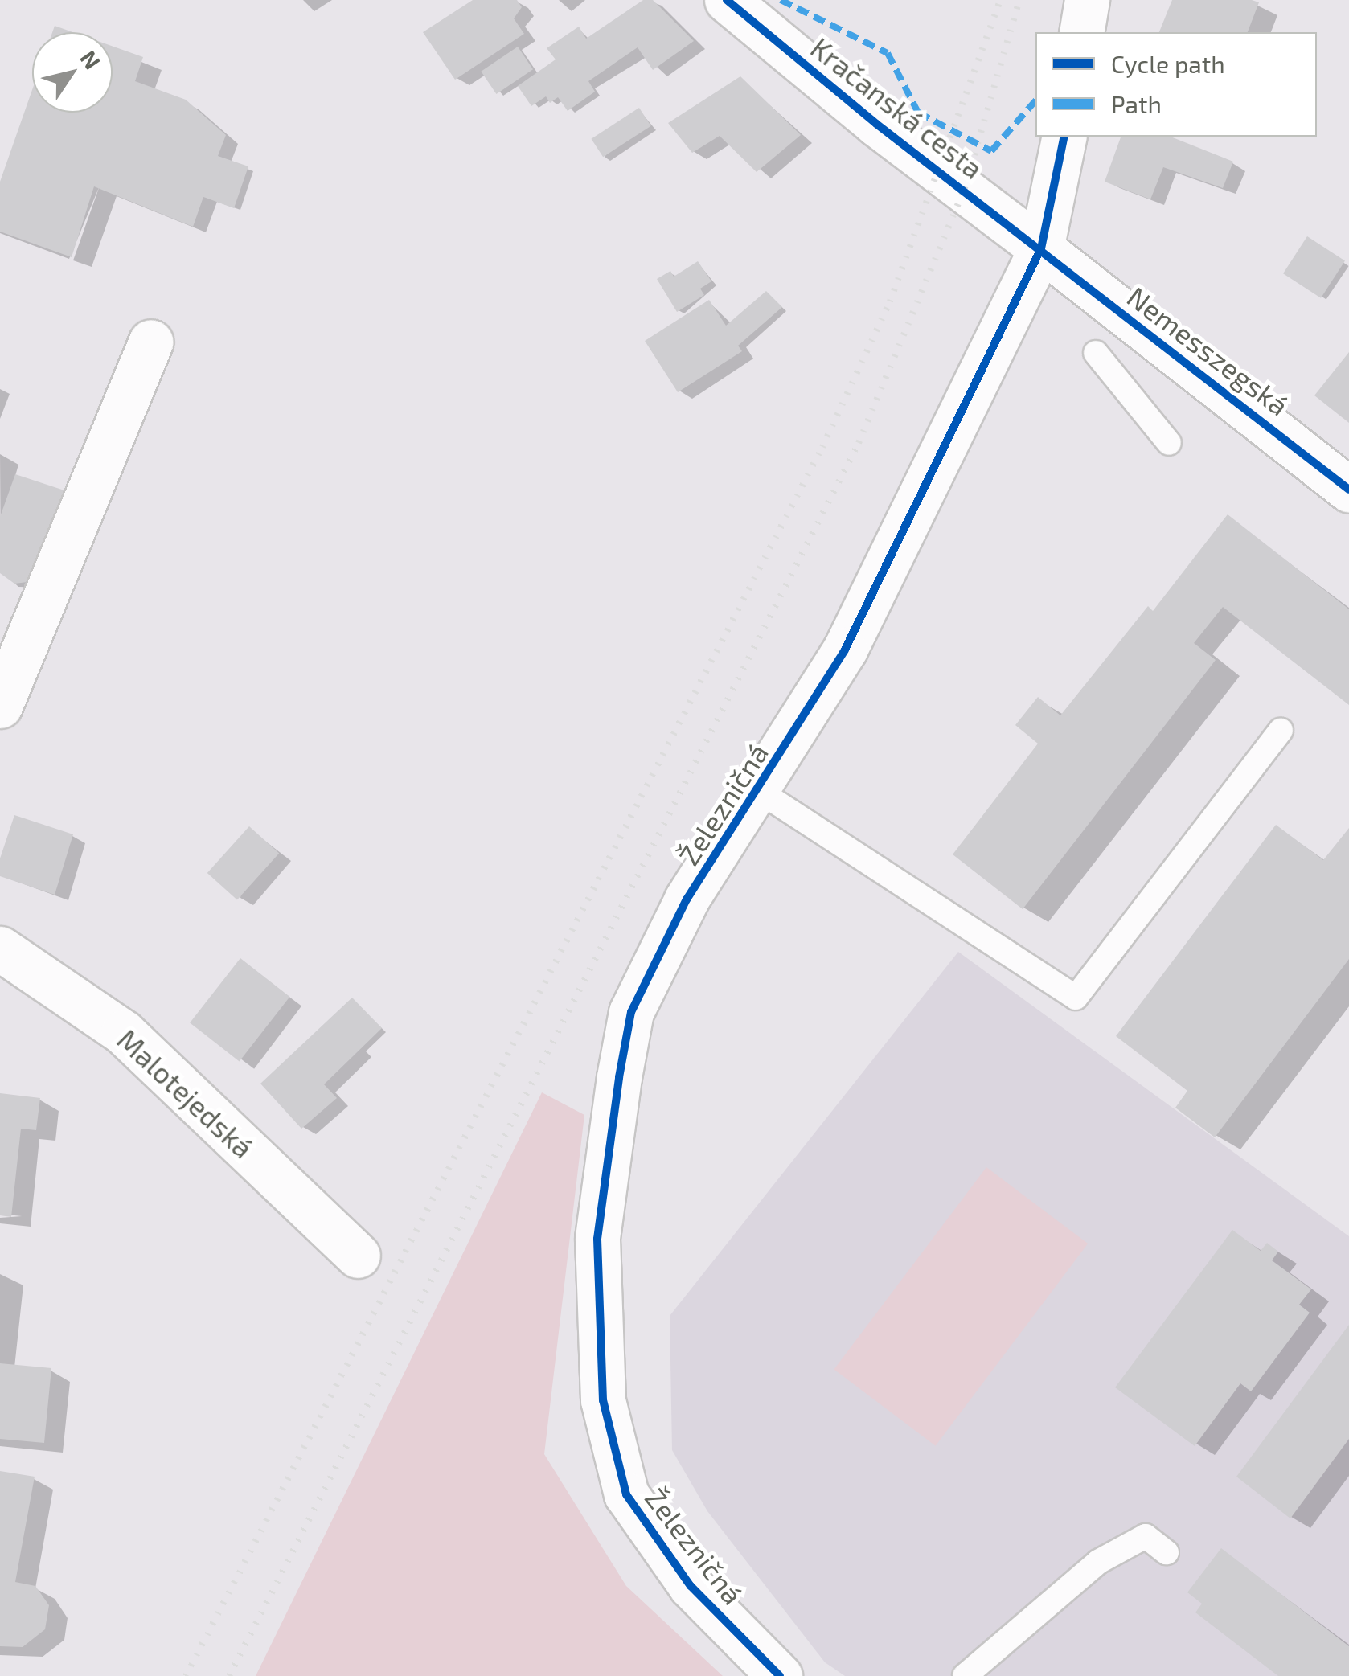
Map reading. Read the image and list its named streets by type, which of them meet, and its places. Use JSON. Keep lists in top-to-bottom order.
{
  "streets": {
    "street": [
      "Kračanská cesta",
      "Nemesszegská",
      "Železničná",
      "Malotejedská"
    ]
  },
  "crossings": [
    ["Kračanská cesta", "Nemesszegská"],
    ["Kračanská cesta", "Železničná"],
    ["Nemesszegská", "Železničná"]
  ],
  "legend": ["Cycle path", "Path"],
  "north": "top right"
}
